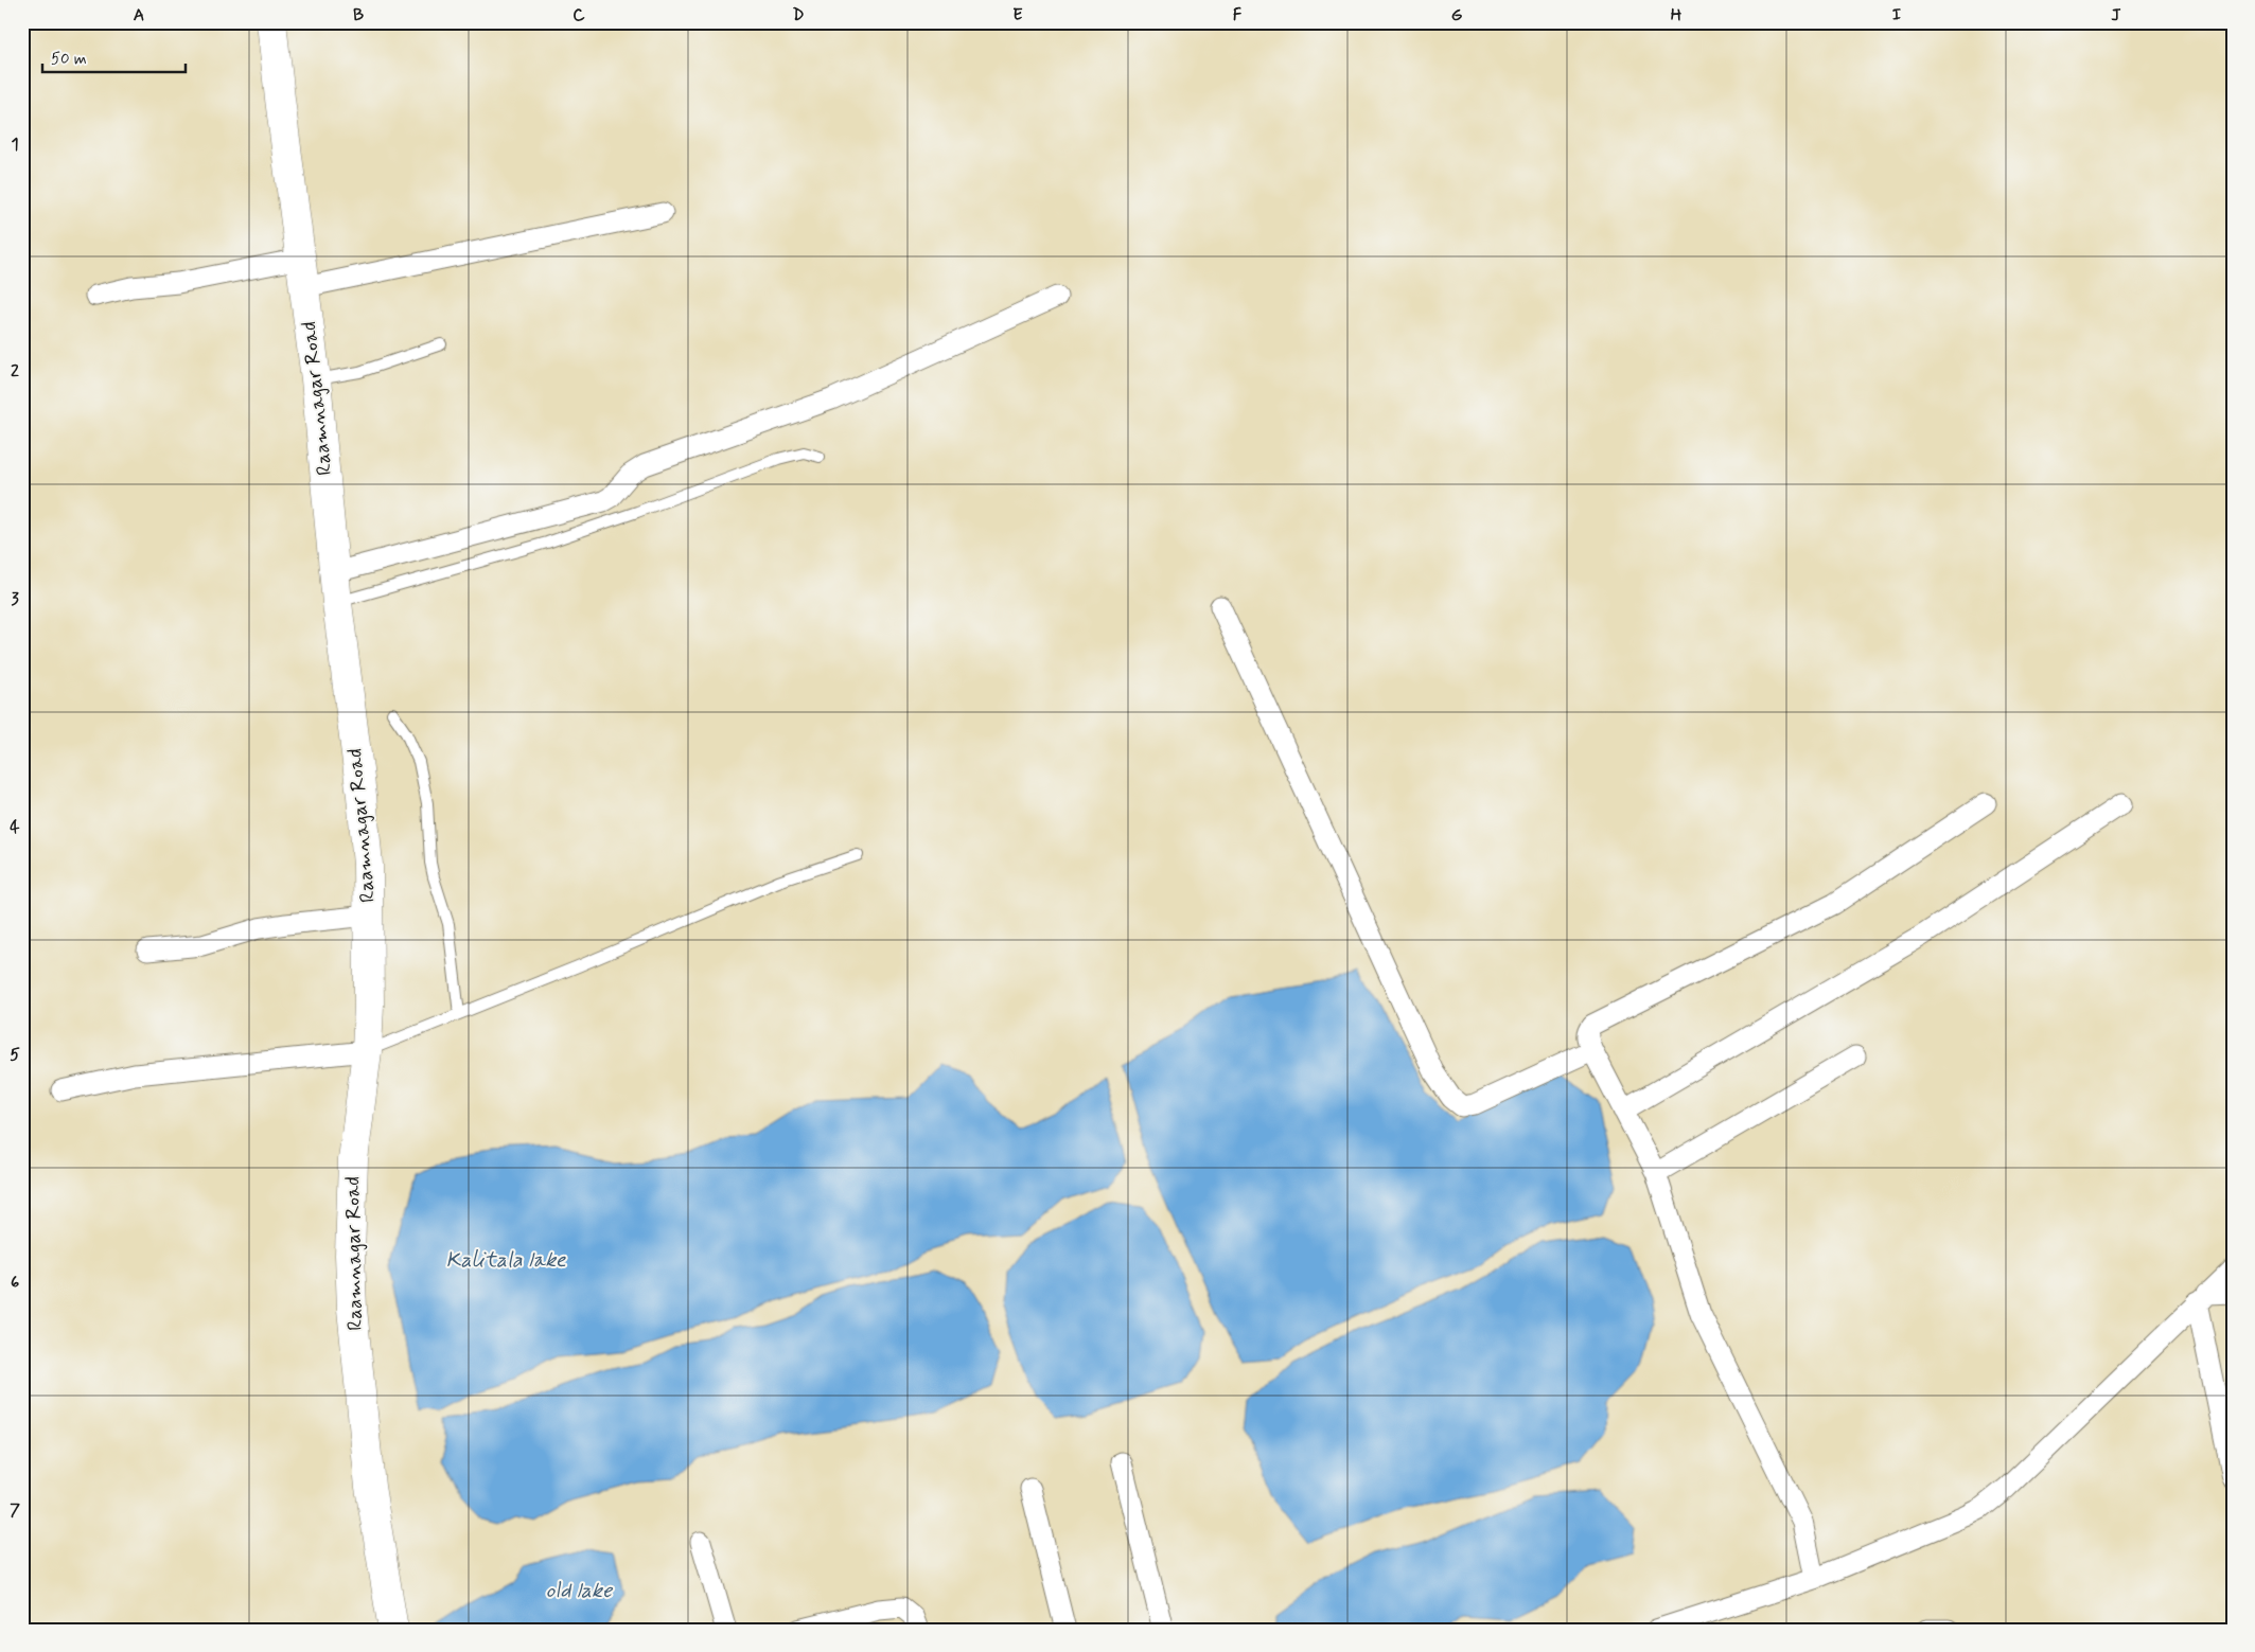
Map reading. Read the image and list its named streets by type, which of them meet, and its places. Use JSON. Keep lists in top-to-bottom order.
{
  "streets": {
    "highway": ["Raamnagar Road"]
  },
  "water": ["Kalitala lake", "old lake"],
  "scale_bar": "50 m",
  "grid": {
    "columns": [
      "A",
      "B",
      "C",
      "D",
      "E",
      "F",
      "G",
      "H",
      "I",
      "J"
    ],
    "rows": [
      "1",
      "2",
      "3",
      "4",
      "5",
      "6",
      "7"
    ]
  }
}
